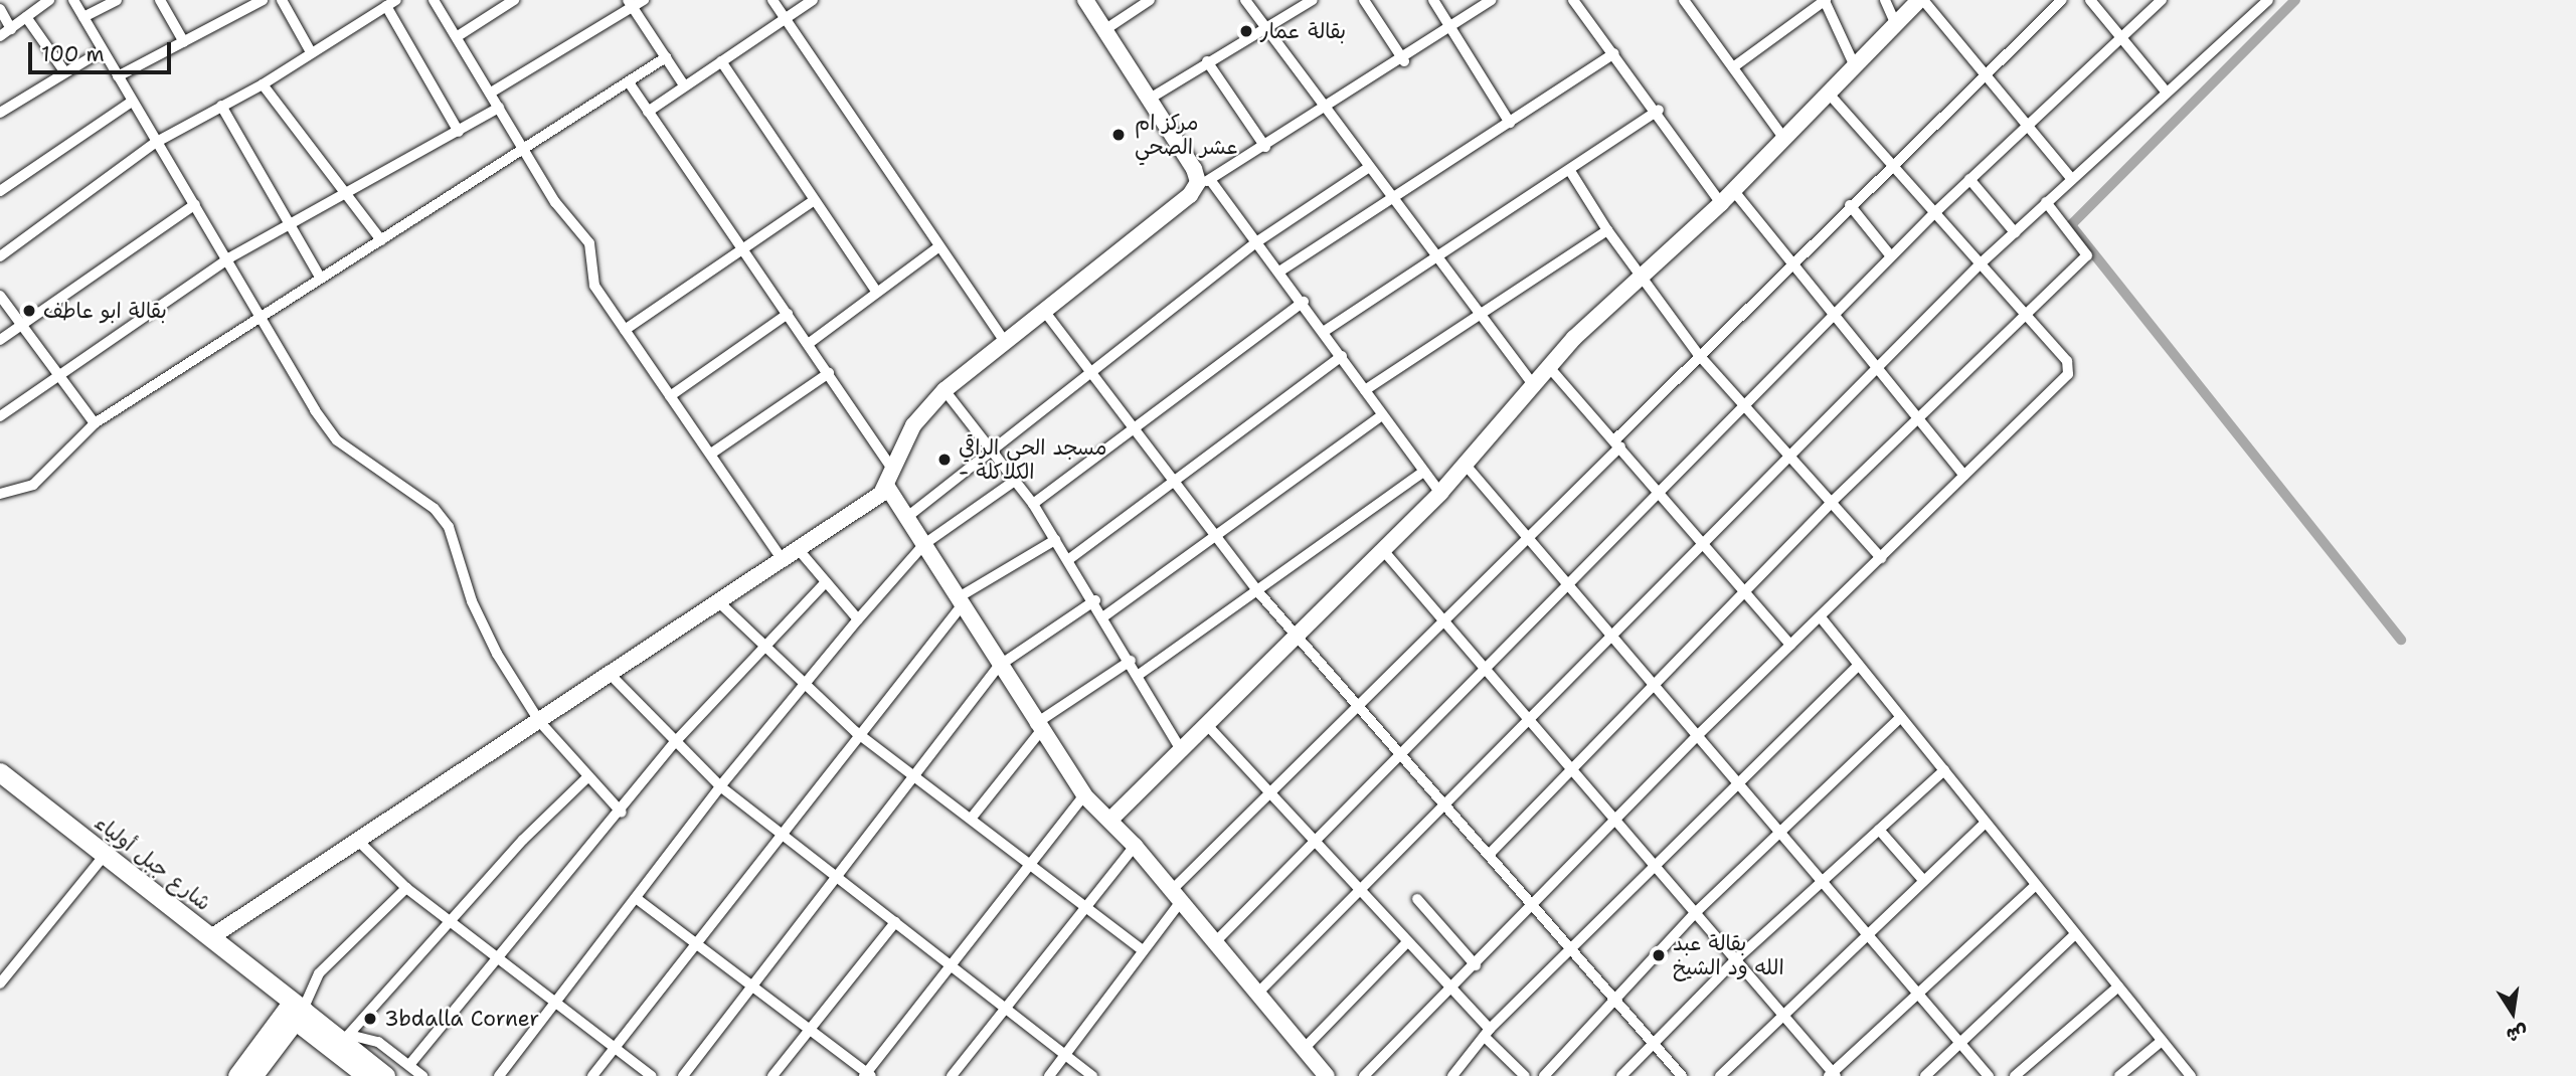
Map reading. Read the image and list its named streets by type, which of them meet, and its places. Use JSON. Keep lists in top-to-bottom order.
{
  "streets": {
    "highway": ["شارع جبل أولياء"]
  },
  "places": [
    "بقالة عمار",
    "مركز ام عشر الصحي",
    "بقالة ابو عاطف",
    "مسجد الحي الراقي - الكلاكلة",
    "بقالة عبد الله ود الشيخ",
    "3bdalla Corner"
  ],
  "scale_bar": "100 m",
  "north": "bottom"
}
